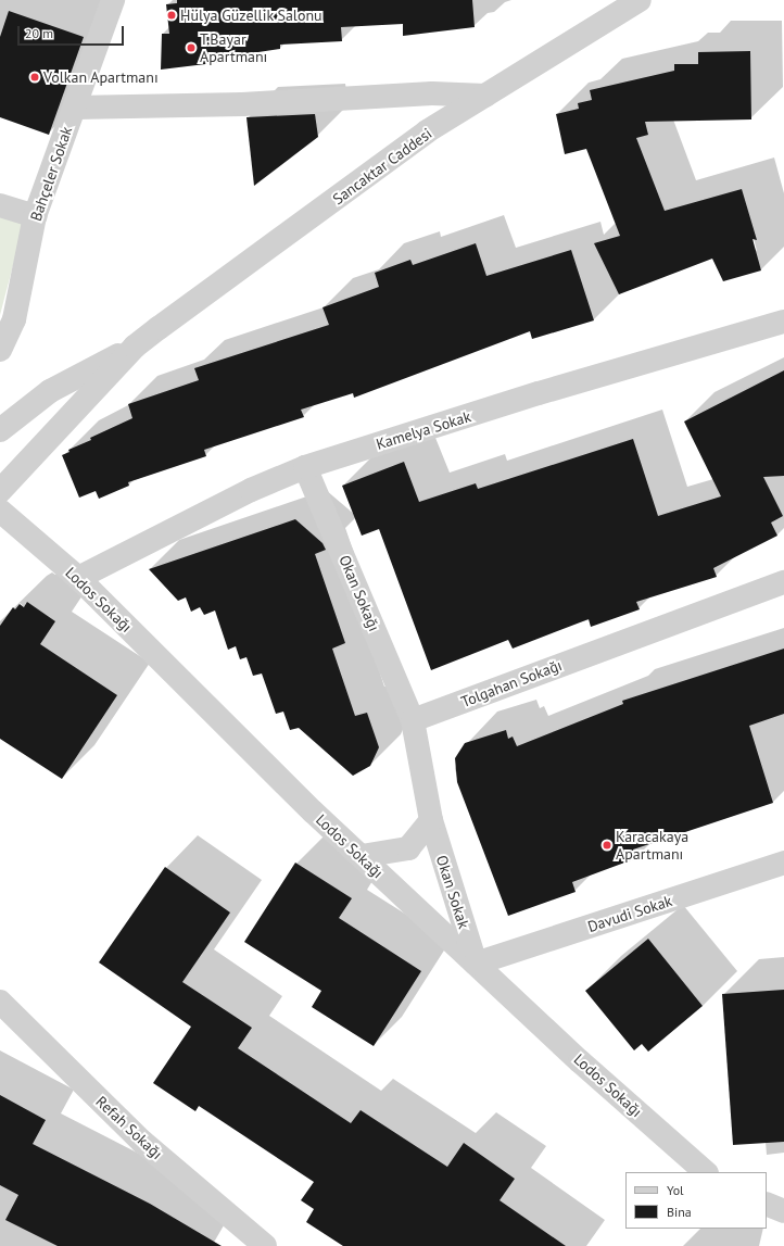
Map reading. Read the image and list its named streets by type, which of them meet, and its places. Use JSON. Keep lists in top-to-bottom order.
{
  "streets": {
    "street": [
      "Sancaktar Caddesi",
      "Bahçeler Sokak",
      "Kamelya Sokak",
      "Okan Sokağı",
      "Lodos Sokağı",
      "Tolgahan Sokağı",
      "Okan Sokak",
      "Davudi Sokak",
      "Refah Sokağı"
    ]
  },
  "crossings": [
    ["Kamelya Sokak", "Okan Sokağı"],
    ["Kamelya Sokak", "Lodos Sokağı"],
    ["Okan Sokağı", "Tolgahan Sokağı"],
    ["Lodos Sokağı", "Okan Sokak"],
    ["Lodos Sokağı", "Davudi Sokak"],
    ["Okan Sokak", "Davudi Sokak"]
  ],
  "places": [
    "Hülya Güzellik Salonu",
    "T.Bayar Apartmanı",
    "Volkan Apartmanı",
    "Karacakaya Apartmanı"
  ],
  "legend": ["Yol", "Bina"],
  "scale_bar": "20 m"
}
